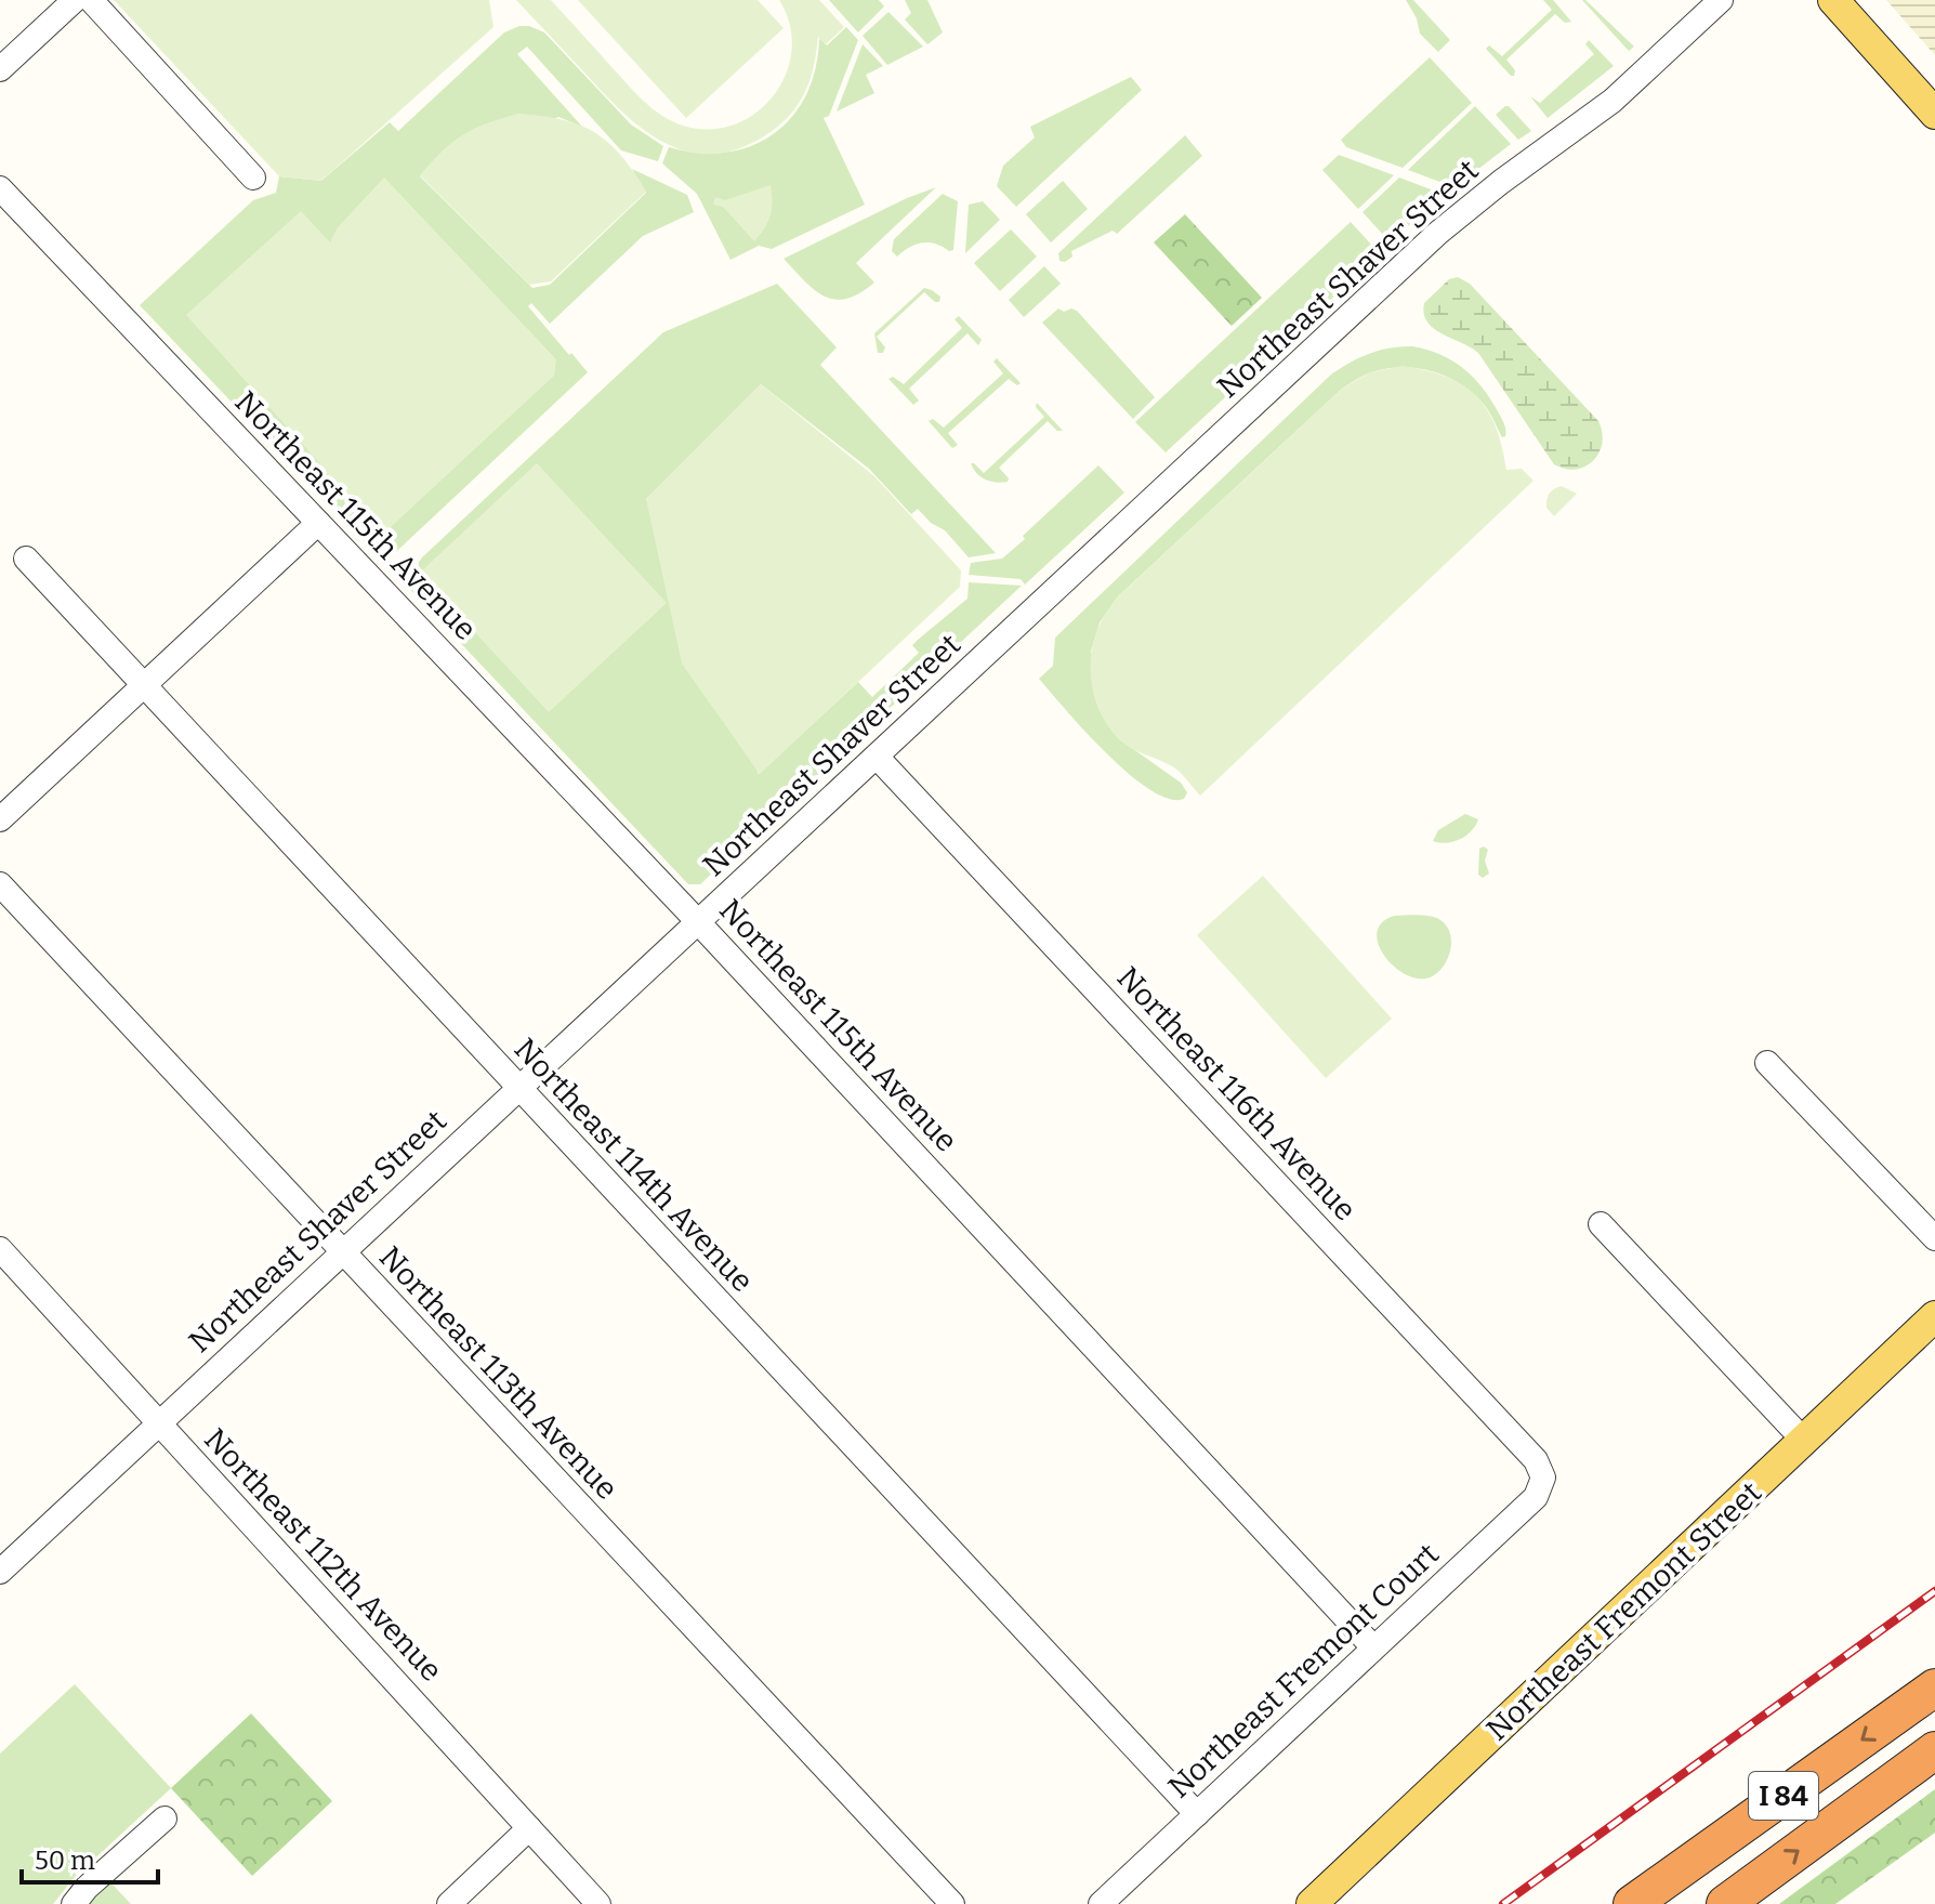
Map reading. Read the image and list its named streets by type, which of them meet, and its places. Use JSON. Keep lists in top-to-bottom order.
{
  "streets": {
    "highway": ["I 84"],
    "main road": ["Northeast Fremont Street"],
    "street": [
      "Northeast Shaver Street",
      "Northeast 115th Avenue",
      "Northeast 116th Avenue",
      "Northeast 114th Avenue",
      "Northeast 113th Avenue",
      "Northeast 112th Avenue",
      "Northeast Fremont Court"
    ]
  },
  "crossings": [
    ["Northeast Shaver Street", "Northeast 115th Avenue"],
    ["Northeast Shaver Street", "Northeast 116th Avenue"],
    ["Northeast Shaver Street", "Northeast 114th Avenue"],
    ["Northeast Shaver Street", "Northeast 113th Avenue"],
    ["Northeast Shaver Street", "Northeast 112th Avenue"],
    ["Northeast 115th Avenue", "Northeast Fremont Court"],
    ["Northeast 116th Avenue", "Northeast Fremont Court"],
    ["Northeast 114th Avenue", "Northeast Fremont Court"]
  ],
  "scale_bar": "50 m"
}
